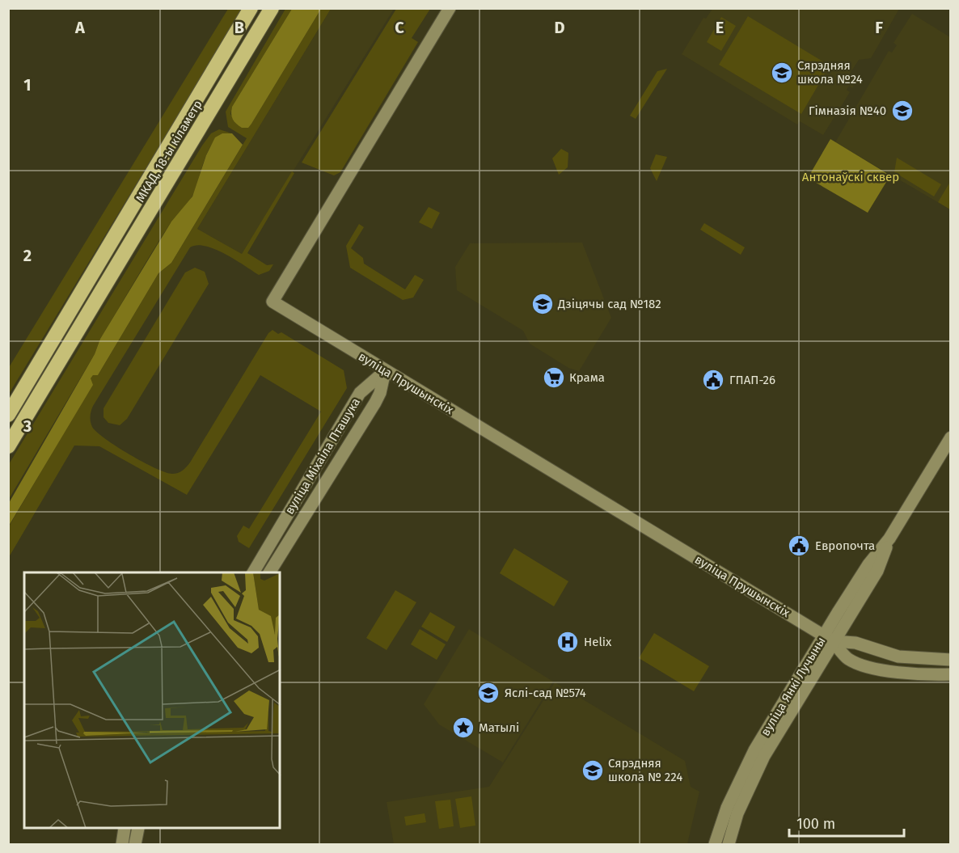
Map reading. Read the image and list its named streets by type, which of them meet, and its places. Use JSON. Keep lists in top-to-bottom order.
{
  "streets": {
    "highway": ["МКАД, 18-ы кіламетр"],
    "street": ["вуліца Прушынскіх", "вуліца Міхаіла Пташука", "вуліца Янкі Лучыны"]
  },
  "crossings": [
    ["вуліца Прушынскіх", "вуліца Міхаіла Пташука"],
    ["вуліца Прушынскіх", "вуліца Янкі Лучыны"]
  ],
  "parks": ["Антонаўскі сквер"],
  "places": {
    "school or university": [
      "Сярэдняя школа №24",
      "Гімназія №40",
      "Дзіцячы сад №182",
      "Яслі-сад №574",
      "Сярэдняя школа № 224"
    ],
    "supermarket": ["Крама"],
    "public building": ["ГПАП-26", "Европочта"],
    "hospital": ["Helix"],
    "place": ["Матылі"]
  },
  "scale_bar": "100 m",
  "grid": {
    "columns": [
      "A",
      "B",
      "C",
      "D",
      "E",
      "F"
    ],
    "rows": ["1", "2", "3"]
  }
}
